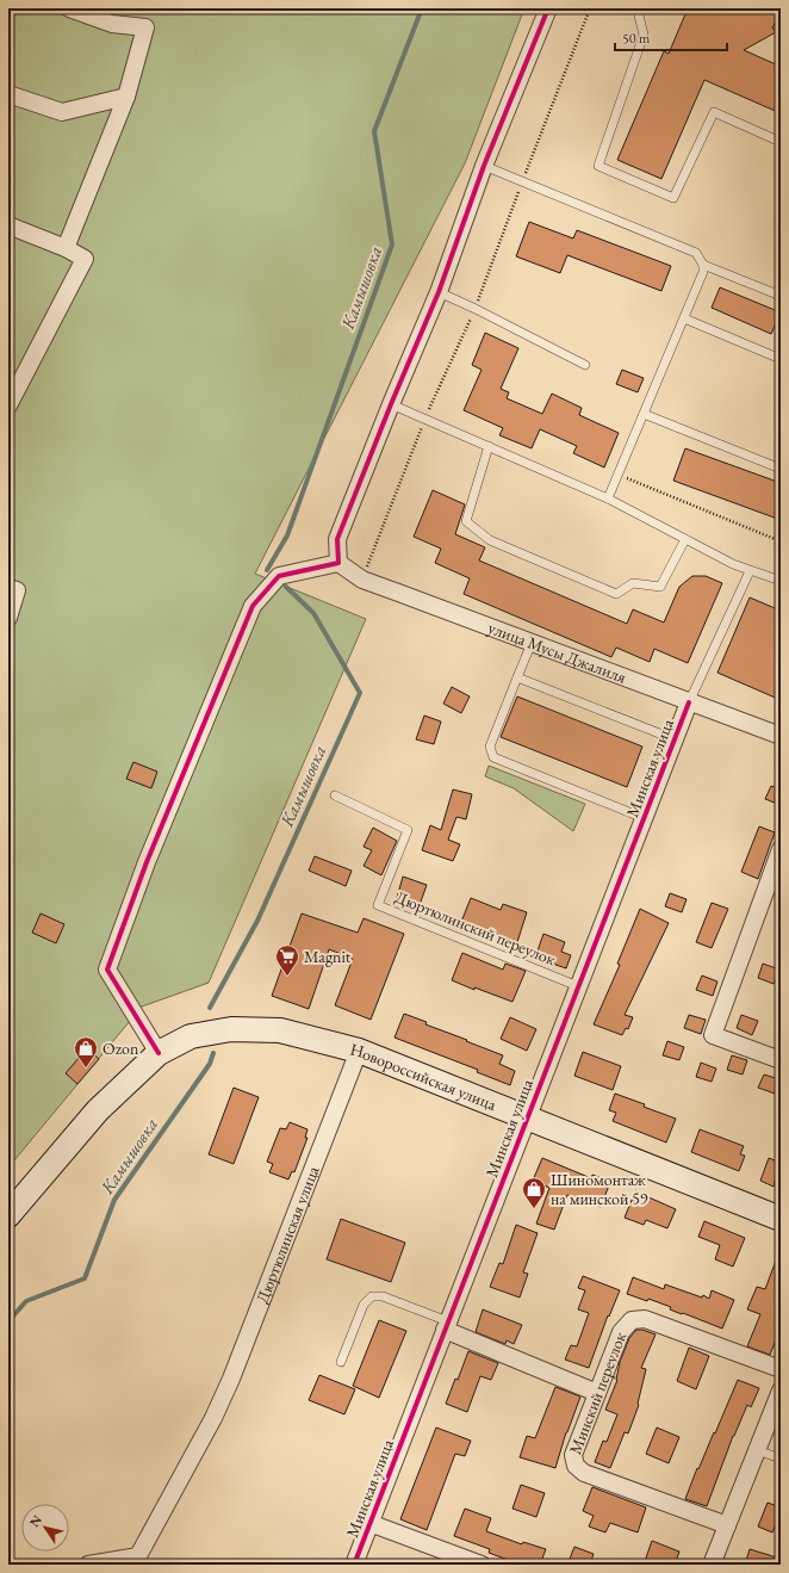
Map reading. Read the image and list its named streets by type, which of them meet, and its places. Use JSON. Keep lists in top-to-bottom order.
{
  "streets": {
    "main road": ["Новороссийская улица"],
    "street": [
      "улица Мусы Джалиля",
      "Минская улица",
      "Дюртюлинская улица",
      "Минский переулок"
    ],
    "lane": ["Дюртюлинский переулок"]
  },
  "crossings": [
    ["улица Мусы Джалиля", "Минская улица"],
    ["Минская улица", "Дюртюлинский переулок"],
    ["Минская улица", "Новороссийская улица"],
    ["Новороссийская улица", "Дюртюлинская улица"]
  ],
  "water": ["Камышовка"],
  "places": {
    "supermarket": ["Magnit"],
    "shop": ["Ozon", "Шиномонтаж на минской 59"]
  },
  "scale_bar": "50 m",
  "north": "top left"
}
